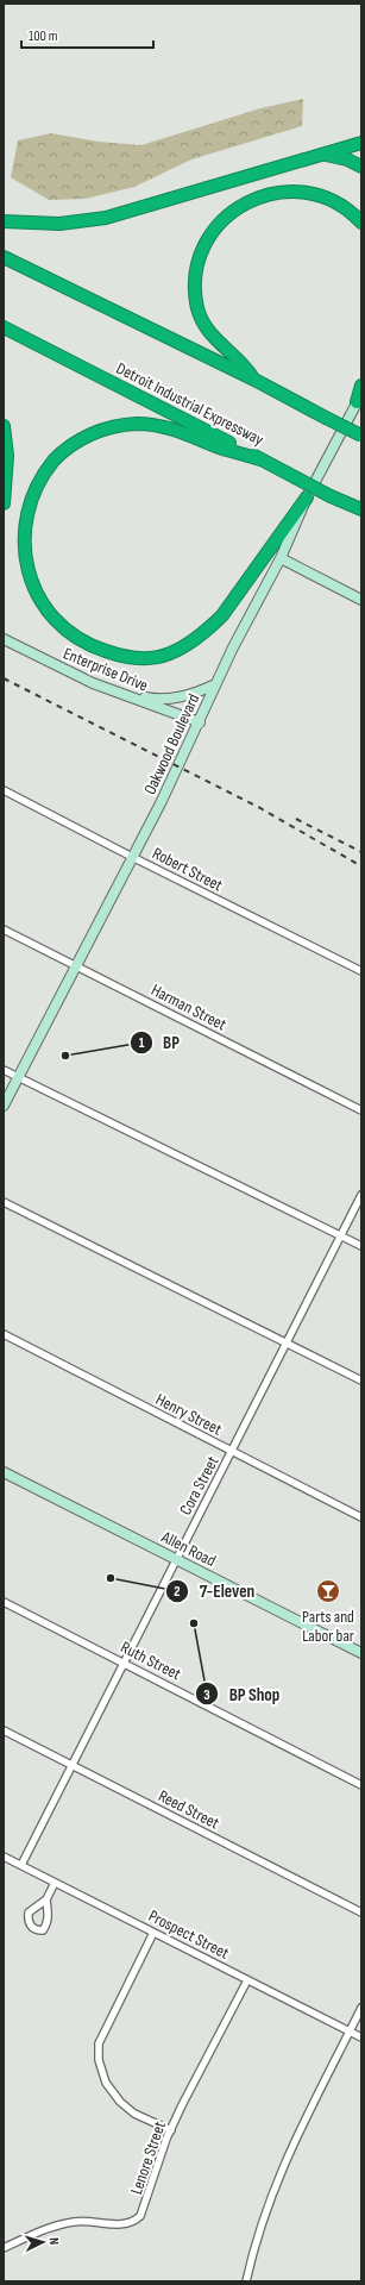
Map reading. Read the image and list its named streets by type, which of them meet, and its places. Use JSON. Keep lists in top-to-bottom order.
{
  "streets": {
    "highway": ["Detroit Industrial Expressway"],
    "main road": ["Enterprise Drive", "Oakwood Boulevard", "Allen Road"],
    "street": [
      "Robert Street",
      "Harman Street",
      "Henry Street",
      "Cora Street",
      "Ruth Street",
      "Reed Street",
      "Prospect Street",
      "Lenore Street"
    ]
  },
  "crossings": [
    ["Enterprise Drive", "Oakwood Boulevard"],
    ["Oakwood Boulevard", "Robert Street"],
    ["Oakwood Boulevard", "Harman Street"],
    ["Henry Street", "Cora Street"],
    ["Cora Street", "Allen Road"],
    ["Cora Street", "Ruth Street"],
    ["Cora Street", "Reed Street"],
    ["Cora Street", "Prospect Street"],
    ["Prospect Street", "Lenore Street"]
  ],
  "places": {
    "other": ["BP", "7-Eleven", "BP Shop"],
    "bar": ["Parts and Labor bar"]
  },
  "scale_bar": "100 m",
  "north": "right"
}
